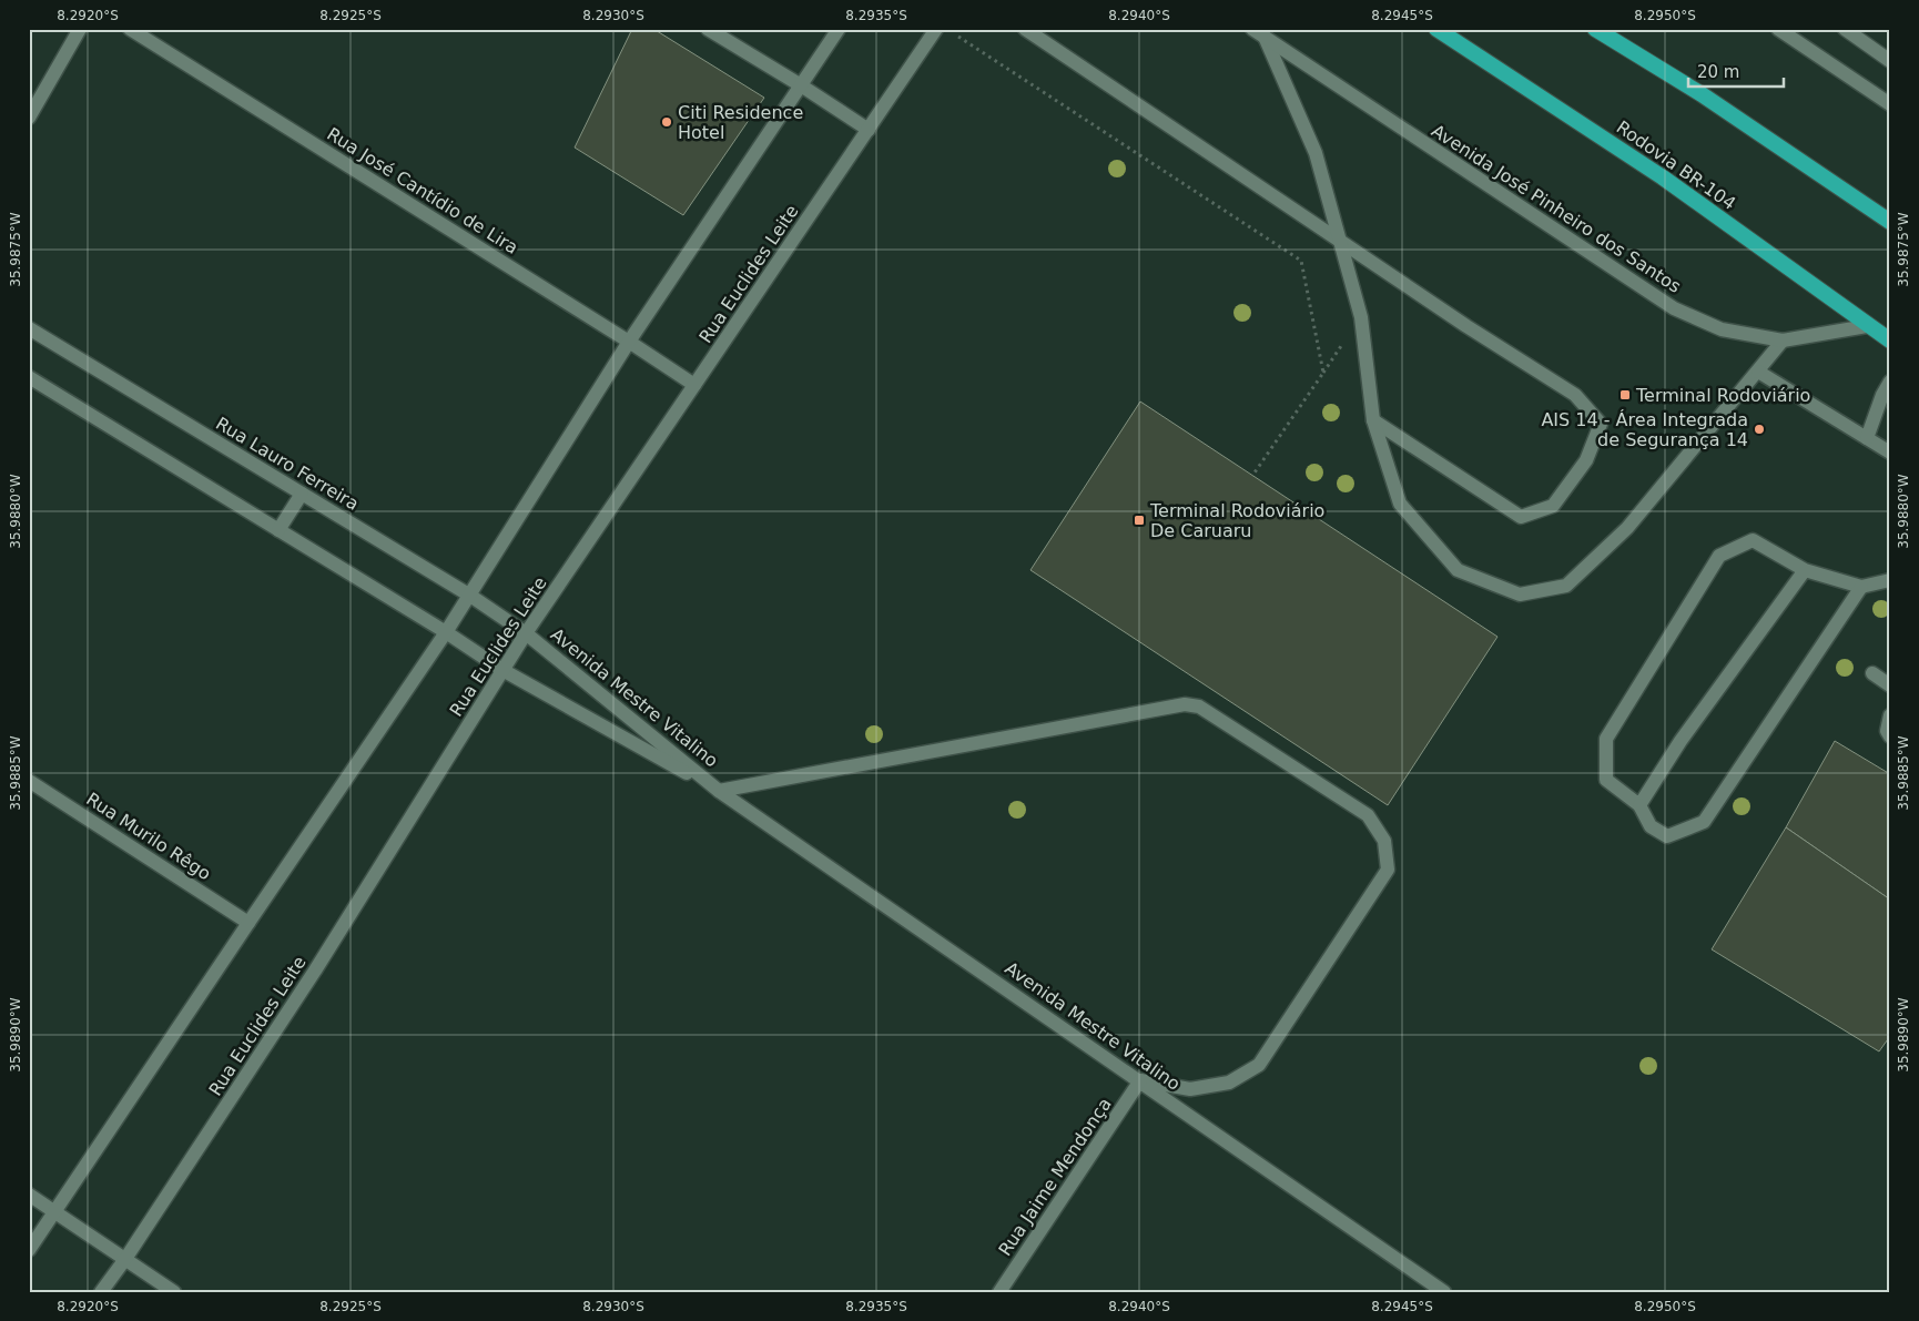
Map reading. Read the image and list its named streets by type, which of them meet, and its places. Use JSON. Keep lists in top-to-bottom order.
{
  "streets": {
    "highway": ["Rodovia BR-104"],
    "street": [
      "Rua José Cantídio de Lira",
      "Avenida José Pinheiro dos Santos",
      "Rua Euclides Leite",
      "Rua Lauro Ferreira",
      "Avenida Mestre Vitalino",
      "Rua Murilo Rêgo",
      "Rua Jaime Mendonça"
    ]
  },
  "crossings": [
    ["Rodovia BR-104", "Avenida José Pinheiro dos Santos"],
    ["Rua José Cantídio de Lira", "Rua Euclides Leite"],
    ["Rua Euclides Leite", "Rua Lauro Ferreira"],
    ["Rua Euclides Leite", "Avenida Mestre Vitalino"],
    ["Rua Lauro Ferreira", "Avenida Mestre Vitalino"],
    ["Avenida Mestre Vitalino", "Rua Jaime Mendonça"]
  ],
  "places": {
    "other": ["Citi Residence Hotel", "AIS 14 - Área Integrada de Segurança 14"],
    "transit": ["Terminal Rodoviário", "Terminal Rodoviário De Caruaru"]
  },
  "scale_bar": "20 m",
  "coordinates": [
    "8.2920°S",
    "8.2925°S",
    "8.2930°S",
    "8.2935°S",
    "8.2940°S",
    "8.2945°S",
    "8.2950°S",
    "35.9875°W",
    "35.9880°W",
    "35.9885°W",
    "35.9890°W"
  ]
}
